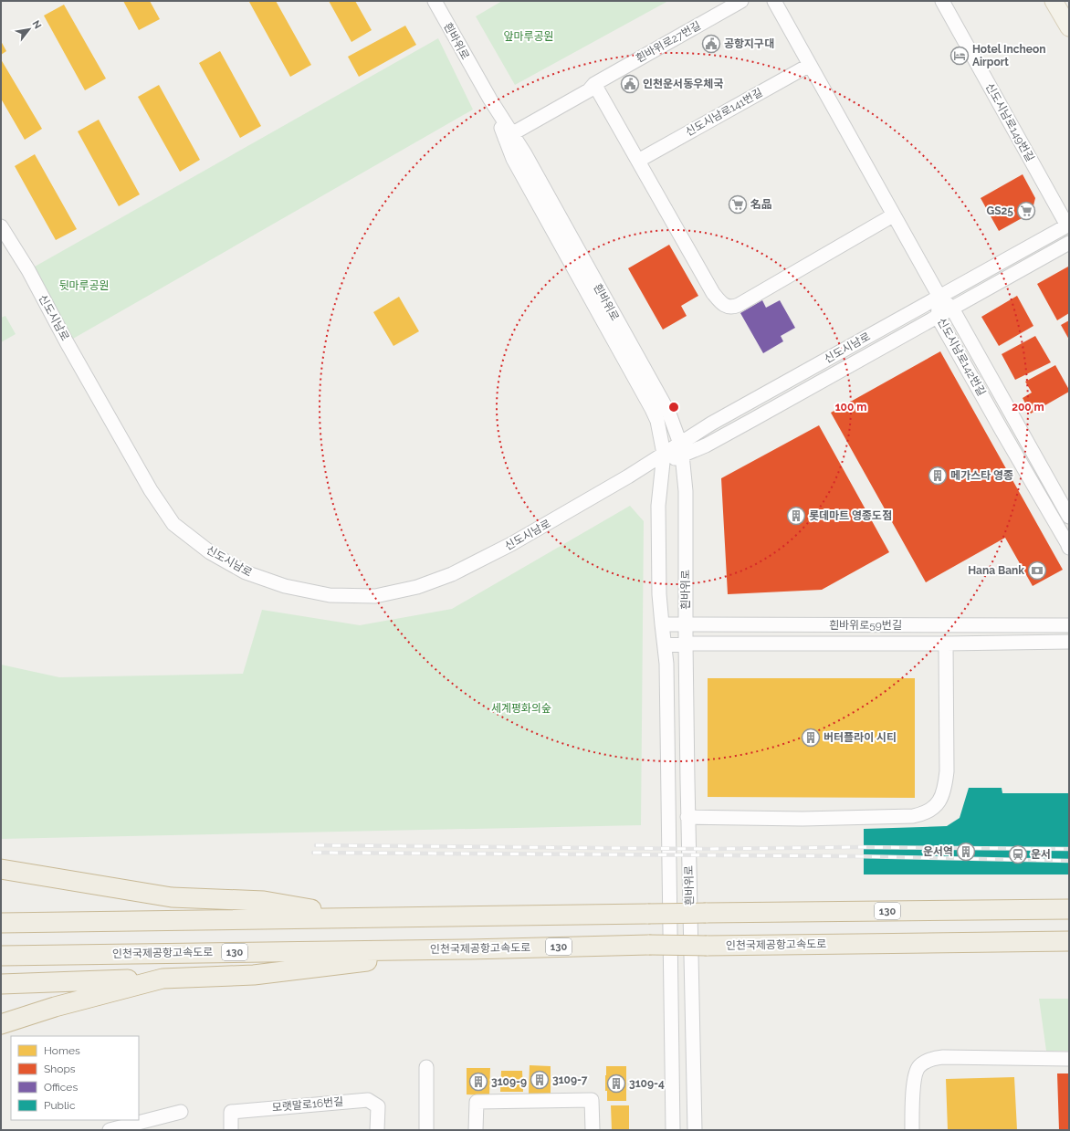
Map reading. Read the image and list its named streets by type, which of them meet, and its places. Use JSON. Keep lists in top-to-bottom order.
{
  "streets": {
    "highway": ["130", "인천국제공항고속도로"],
    "street": [
      "흰바위로",
      "흰바위로27번길",
      "신도시남로141번길",
      "신도시남로149번길",
      "신도시남로",
      "신도시남로142번길",
      "흰바위로59번길",
      "모랫말로16번길"
    ]
  },
  "crossings": [
    ["흰바위로", "흰바위로27번길"],
    ["흰바위로", "신도시남로"],
    ["흰바위로", "흰바위로59번길"],
    ["신도시남로149번길", "신도시남로"],
    ["신도시남로", "신도시남로142번길"]
  ],
  "parks": ["앞마루공원", "뒷마루공원", "세계평화의숲"],
  "places": {
    "public building": ["공항지구대", "인천운서동우체국"],
    "hotel": ["Hotel Incheon Airport"],
    "supermarket": ["名品", "GS25"],
    "building": [
      "메가스타 영종",
      "롯데마트 영종도점",
      "버터플라이 시티",
      "운서역",
      "3109-7",
      "3109-9",
      "3109-4"
    ],
    "bank": ["Hana Bank"],
    "station": ["운서"]
  },
  "legend": [
    "Homes",
    "Shops",
    "Offices",
    "Public"
  ],
  "north": "top right",
  "rings": ["100 m", "200 m"]
}
